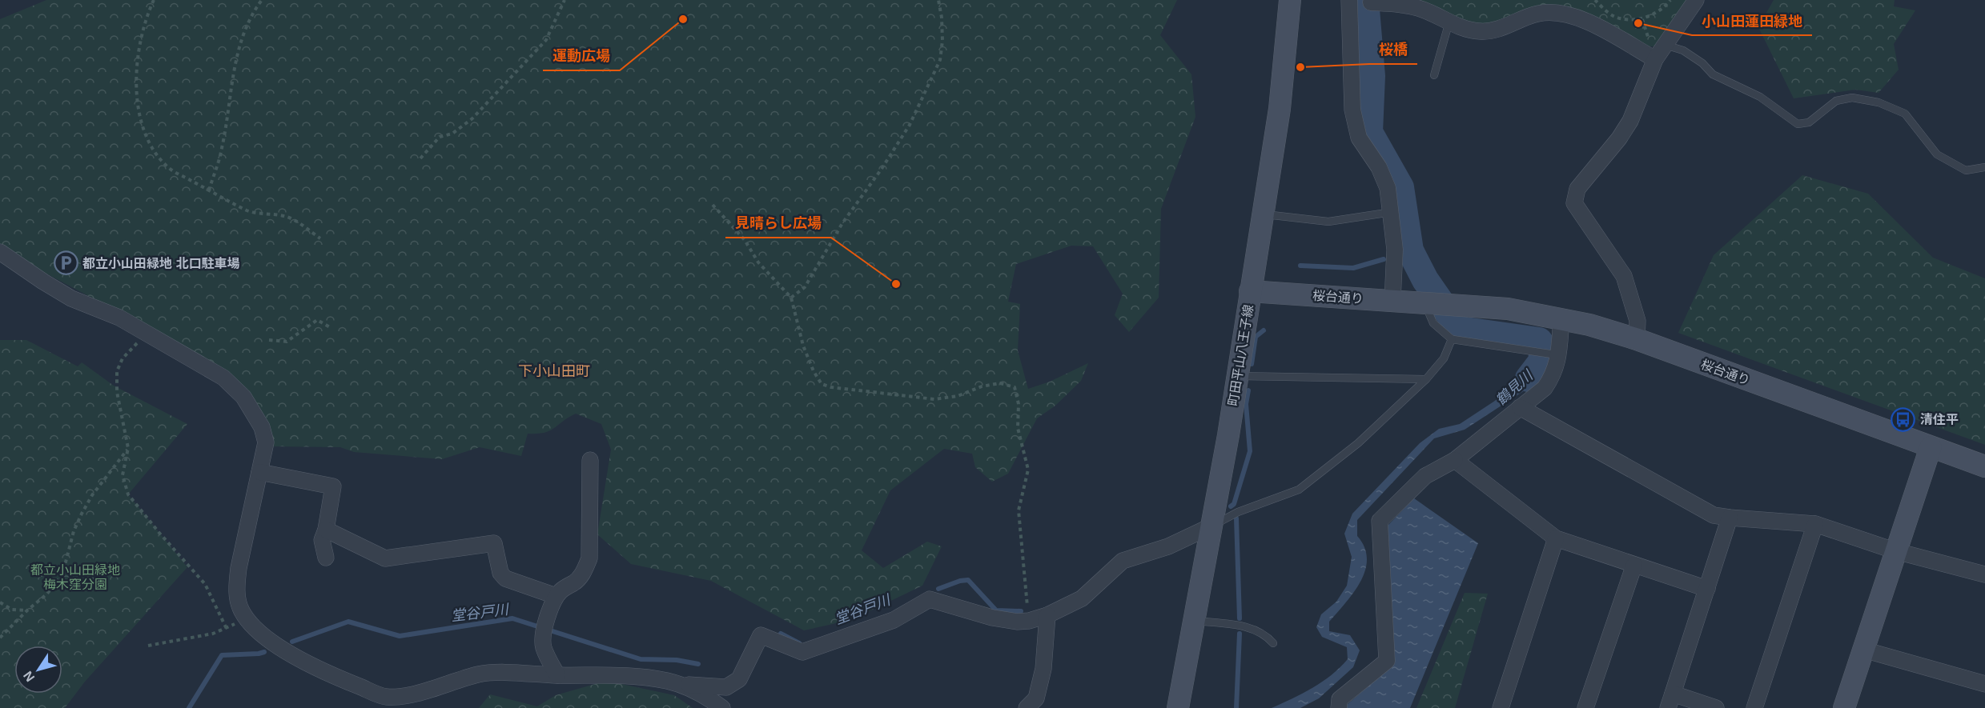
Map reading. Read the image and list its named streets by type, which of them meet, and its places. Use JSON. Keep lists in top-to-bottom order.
{
  "streets": {
    "street": ["桜台通り", "町田平山八王子線"]
  },
  "crossings": [
    ["桜台通り", "町田平山八王子線"]
  ],
  "districts": ["下小山田町"],
  "water": ["鶴見川", "堂谷戸川"],
  "parks": ["都立小山田緑地 梅木窪分園"],
  "places": {
    "other": [
      "運動広場",
      "小山田蓮田緑地",
      "桜橋",
      "見晴らし広場"
    ],
    "parking": ["都立小山田緑地 北口駐車場"],
    "bus stop": ["清住平"]
  },
  "north": "bottom left"
}
